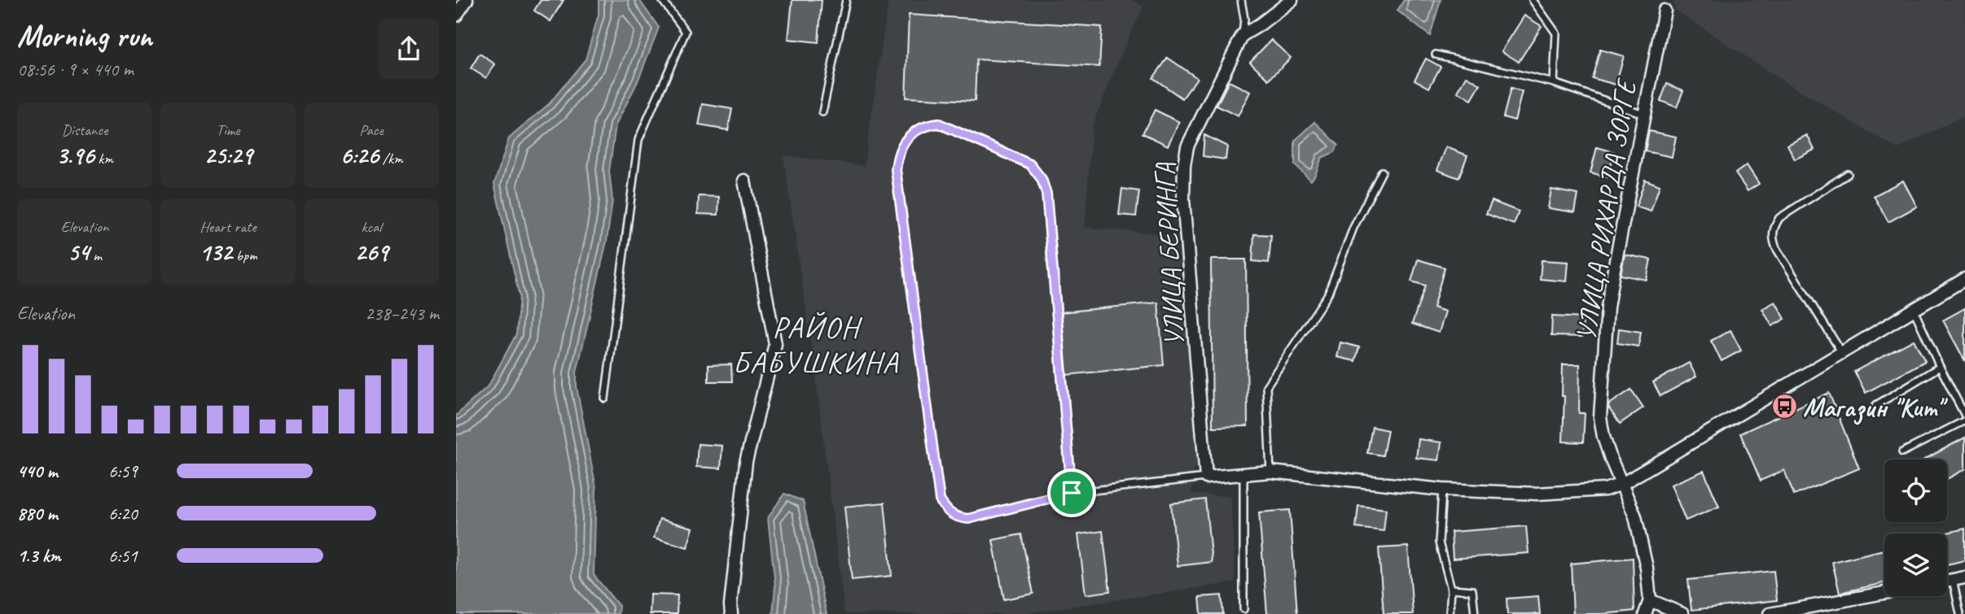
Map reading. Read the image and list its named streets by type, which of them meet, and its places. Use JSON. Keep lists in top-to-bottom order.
{
  "streets": {
    "street": ["УЛИЦА РИХАРДА ЗОРГЕ", "УЛИЦА БЕРИНГА"]
  },
  "districts": ["РАЙОН БАБУШКИНА"],
  "places": {
    "bus stop": ["Магазин \"Кит\""]
  },
  "page": {
    "heading": ["Morning run", "08:56 · 9 × 440 m"],
    "stats": [
      ["Distance", "3.96 km"],
      ["Time", "25:29"],
      ["Pace", "6:26 /km"],
      ["Elevation", "54 m"],
      ["Heart rate", "132 bpm"],
      ["kcal", "269"]
    ],
    "chart": ["Elevation", "238–243 m"],
    "list": [
      {
        "name": "440 m",
        "note": "6:59"
      },
      {
        "name": "880 m",
        "note": "6:20"
      },
      {
        "name": "1.3 km",
        "note": "6:51"
      }
    ]
  }
}
